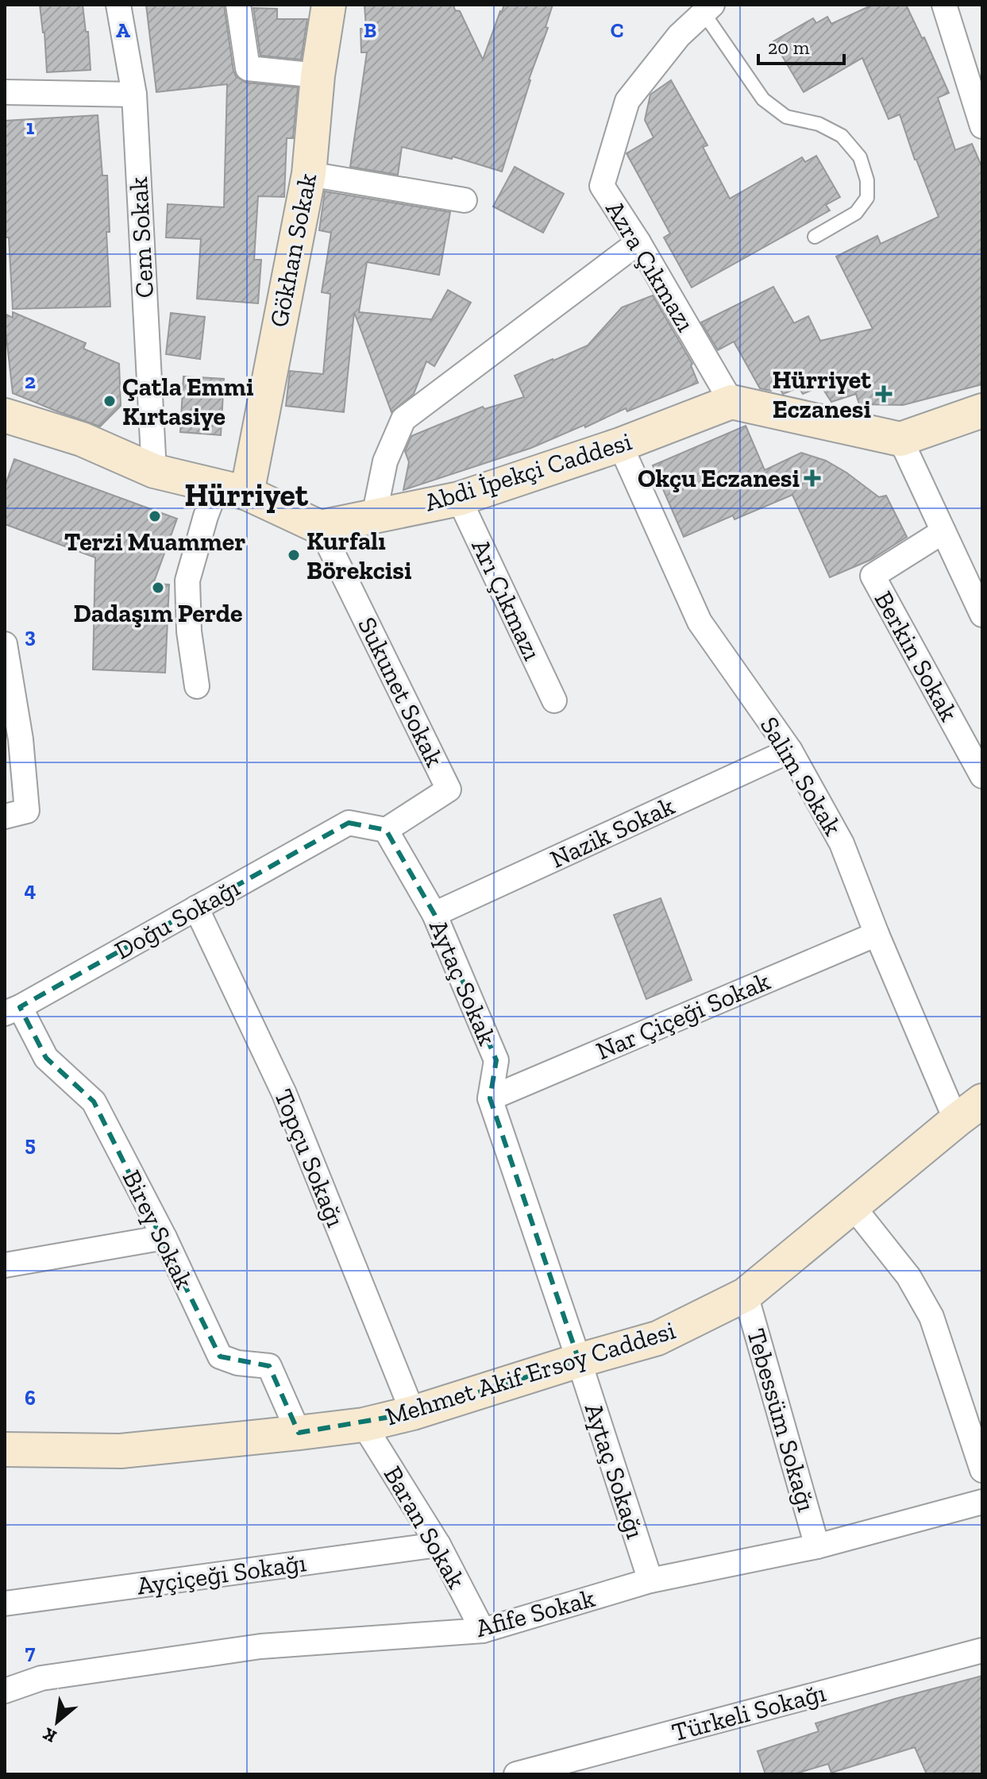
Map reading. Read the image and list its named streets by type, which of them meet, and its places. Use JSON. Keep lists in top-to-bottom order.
{
  "streets": {
    "street": [
      "Cem Sokak",
      "Gökhan Sokak",
      "Azra Çıkmazı",
      "Abdi İpekçi Caddesi",
      "Arı Çıkmazı",
      "Berkin Sokak",
      "Sukunet Sokak",
      "Salim Sokak",
      "Nazik Sokak",
      "Doğu Sokağı",
      "Aytaç Sokak",
      "Nar Çiçeği Sokak",
      "Topçu Sokağı",
      "Birey Sokak",
      "Mehmet Akif Ersoy Caddesi",
      "Tebessüm Sokağı",
      "Aytaç Sokağı",
      "Baran Sokak",
      "Ayçiçeği Sokağı",
      "Afife Sokak",
      "Türkeli Sokağı"
    ]
  },
  "crossings": [
    ["Azra Çıkmazı", "Abdi İpekçi Caddesi"],
    ["Abdi İpekçi Caddesi", "Arı Çıkmazı"],
    ["Abdi İpekçi Caddesi", "Sukunet Sokak"],
    ["Abdi İpekçi Caddesi", "Salim Sokak"],
    ["Sukunet Sokak", "Doğu Sokağı"],
    ["Sukunet Sokak", "Aytaç Sokak"],
    ["Salim Sokak", "Nazik Sokak"],
    ["Salim Sokak", "Nar Çiçeği Sokak"],
    ["Salim Sokak", "Mehmet Akif Ersoy Caddesi"],
    ["Nazik Sokak", "Aytaç Sokak"],
    ["Doğu Sokağı", "Aytaç Sokak"],
    ["Doğu Sokağı", "Topçu Sokağı"],
    ["Doğu Sokağı", "Birey Sokak"],
    ["Aytaç Sokak", "Nar Çiçeği Sokak"],
    ["Aytaç Sokak", "Mehmet Akif Ersoy Caddesi"],
    ["Aytaç Sokak", "Aytaç Sokağı"],
    ["Topçu Sokağı", "Mehmet Akif Ersoy Caddesi"],
    ["Birey Sokak", "Mehmet Akif Ersoy Caddesi"],
    ["Mehmet Akif Ersoy Caddesi", "Tebessüm Sokağı"],
    ["Mehmet Akif Ersoy Caddesi", "Aytaç Sokağı"],
    ["Mehmet Akif Ersoy Caddesi", "Baran Sokak"],
    ["Tebessüm Sokağı", "Afife Sokak"],
    ["Aytaç Sokağı", "Afife Sokak"],
    ["Baran Sokak", "Ayçiçeği Sokağı"],
    ["Baran Sokak", "Afife Sokak"]
  ],
  "districts": ["Hürriyet"],
  "places": {
    "health": ["Hürriyet Eczanesi", "Okçu Eczanesi"],
    "other": [
      "Çatla Emmi Kırtasiye",
      "Terzi Muammer",
      "Kurfalı Börekcisi",
      "Dadaşım Perde"
    ]
  },
  "scale_bar": "20 m",
  "north": "bottom left",
  "grid": {
    "columns": ["A", "B", "C"],
    "rows": [
      "1",
      "2",
      "3",
      "4",
      "5",
      "6",
      "7"
    ]
  }
}
